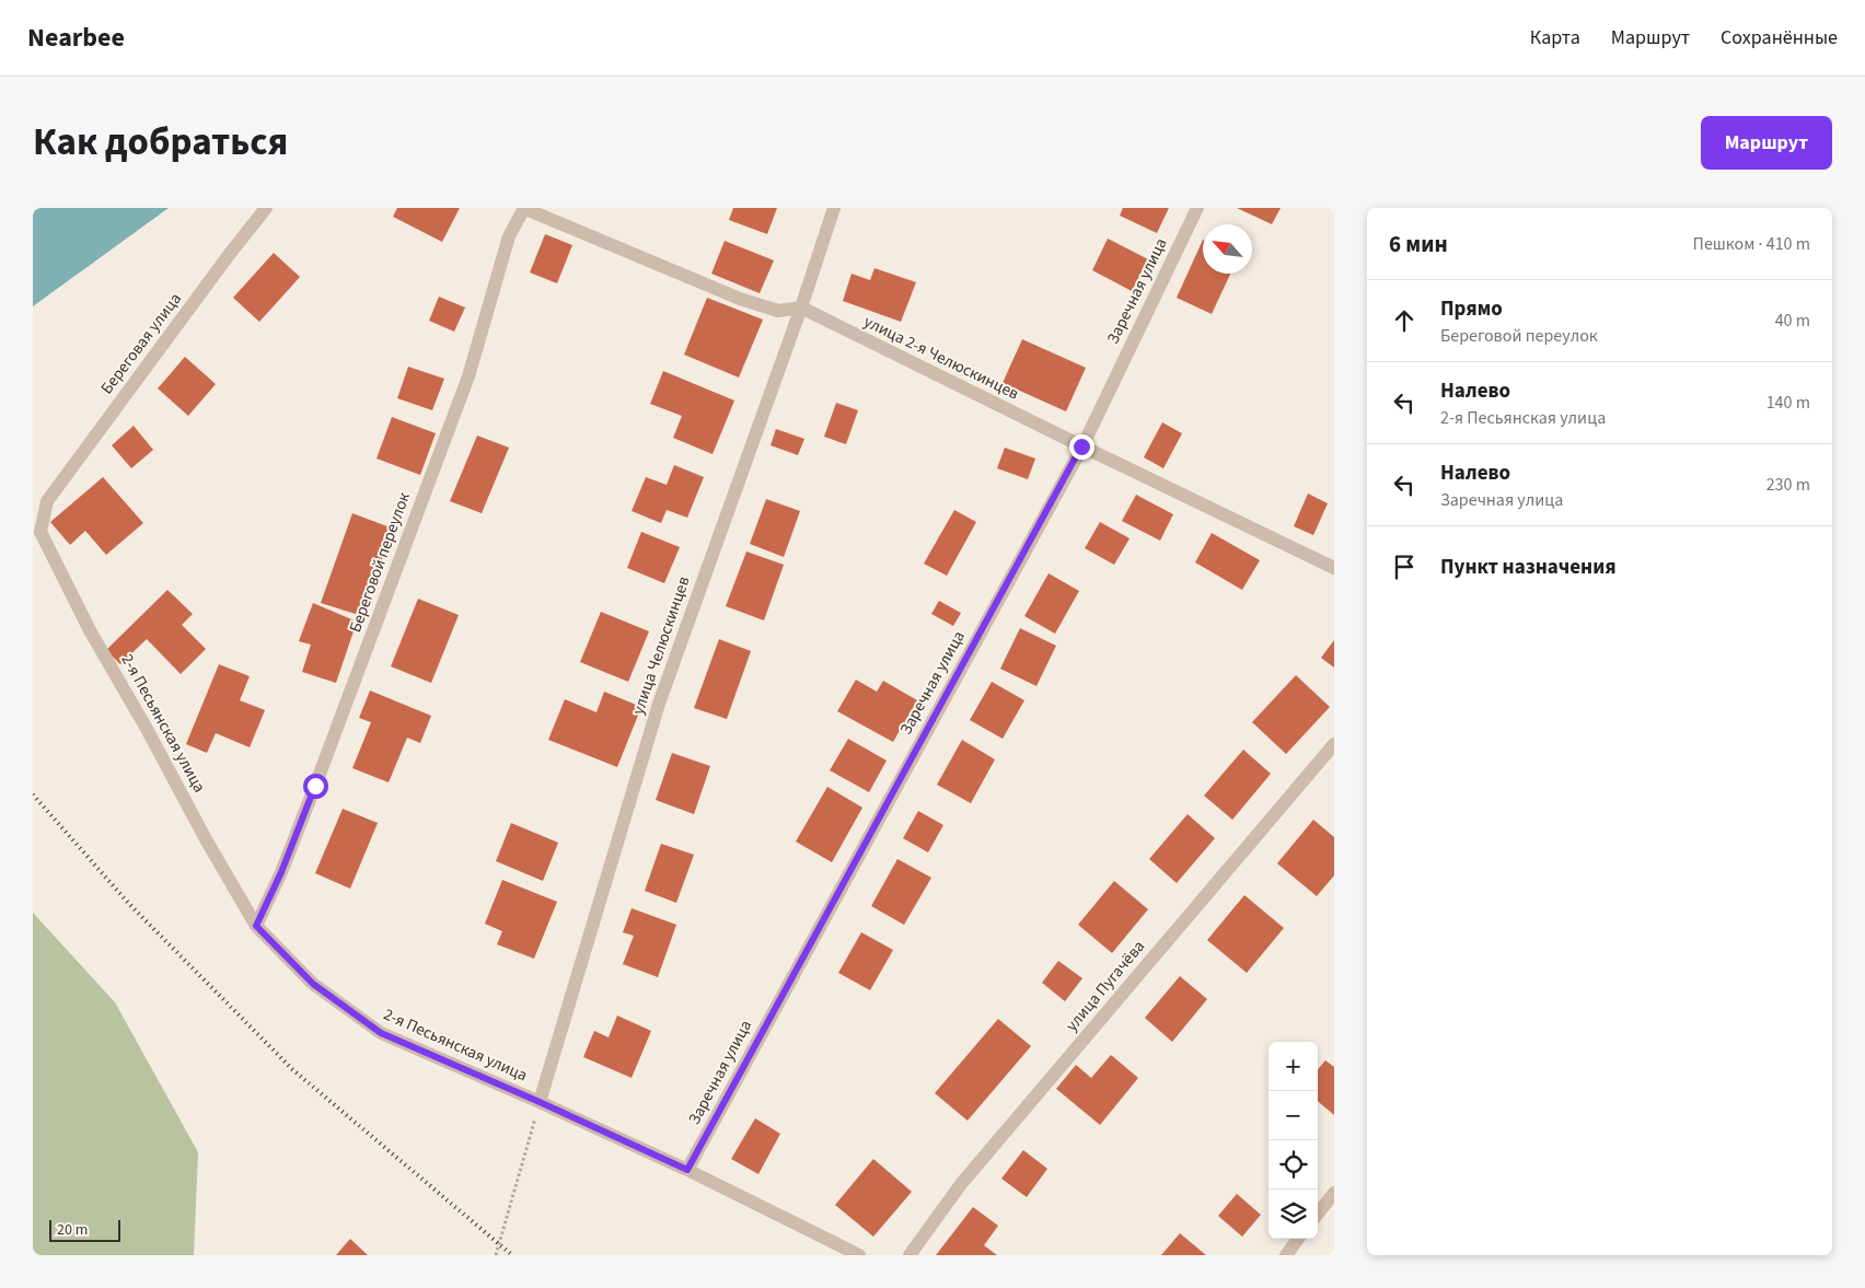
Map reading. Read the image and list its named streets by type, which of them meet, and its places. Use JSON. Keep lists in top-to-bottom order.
{
  "streets": {
    "street": [
      "Заречная улица",
      "Береговая улица",
      "улица 2-я Челюскинцев",
      "Береговой переулок",
      "улица Челюскинцев",
      "2-я Песьянская улица",
      "улица Пугачёва"
    ]
  },
  "crossings": [
    ["Заречная улица", "улица 2-я Челюскинцев"],
    ["Заречная улица", "2-я Песьянская улица"],
    ["Береговая улица", "2-я Песьянская улица"],
    ["улица 2-я Челюскинцев", "Береговой переулок"],
    ["улица 2-я Челюскинцев", "улица Челюскинцев"],
    ["Береговой переулок", "2-я Песьянская улица"],
    ["улица Челюскинцев", "2-я Песьянская улица"]
  ],
  "scale_bar": "20 m",
  "north": "top left",
  "page": {
    "header": "Nearbee",
    "nav": ["Карта", "Маршрут", "Сохранённые"],
    "title": "Как добраться",
    "buttons": "Маршрут",
    "heading": ["6 мин", "Пешком · 410 m"],
    "list": [
      ["Прямо", "Береговой переулок", "40 m"],
      ["Налево", "2-я Песьянская улица", "140 m"],
      ["Налево", "Заречная улица", "230 m"],
      "Пункт назначения"
    ],
    "map_buttons": ["+", "−"],
    "scale": "20 m"
  }
}
